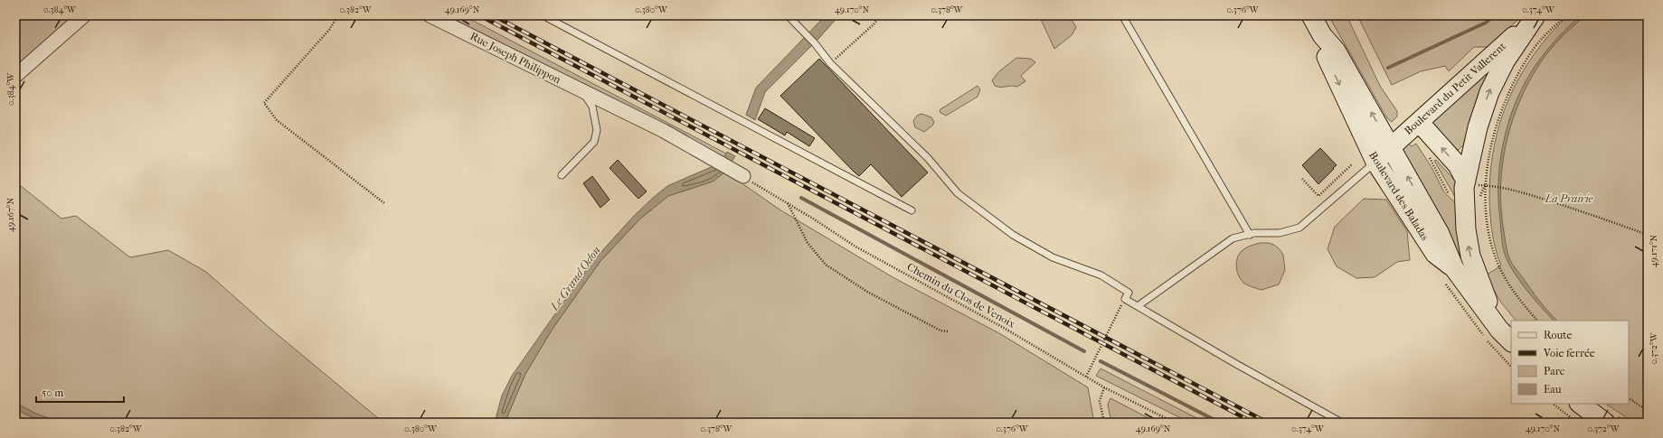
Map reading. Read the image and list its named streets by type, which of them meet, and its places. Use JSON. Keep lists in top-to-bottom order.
{
  "streets": {
    "main road": ["Boulevard du Petit Vallerent", "Boulevard des Baladas"],
    "street": ["Rue Joseph Philippon"],
    "path": ["Chemin du Clos de Venoix"]
  },
  "crossings": [
    ["Rue Joseph Philippon", "Chemin du Clos de Venoix"],
    ["Boulevard du Petit Vallerent", "Boulevard des Baladas"]
  ],
  "water": ["Le Grand Odon"],
  "parks": ["La Prairie"],
  "legend": [
    "Route",
    "Voie ferrée",
    "Parc",
    "Eau"
  ],
  "scale_bar": "50 m",
  "coordinates": [
    "0.384°W",
    "0.382°W",
    "49.169°N",
    "0.380°W",
    "49.170°N",
    "0.378°W",
    "0.376°W",
    "0.374°W",
    "49.167°N",
    "49.171°N",
    "0.372°W"
  ]
}
